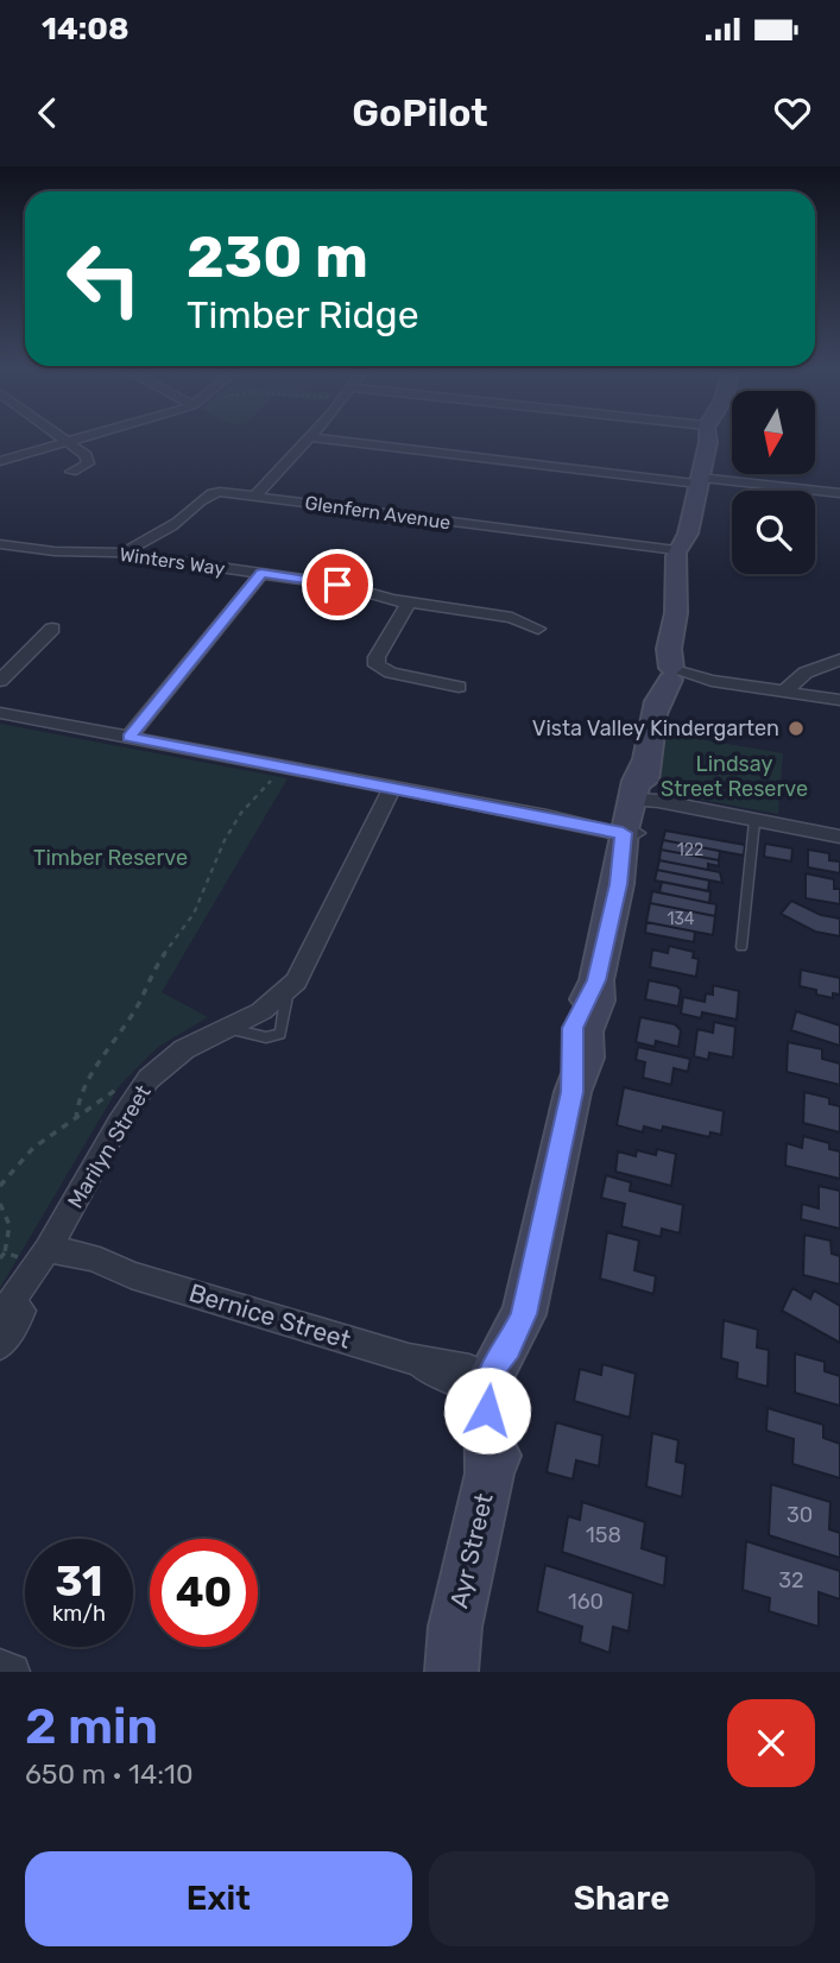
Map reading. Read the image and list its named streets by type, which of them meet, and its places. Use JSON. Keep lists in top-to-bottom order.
{
  "streets": {
    "street": [
      "Glenfern Avenue",
      "Winters Way",
      "Marilyn Street",
      "Bernice Street",
      "Ayr Street"
    ]
  },
  "crossings": [
    ["Glenfern Avenue", "Winters Way"],
    ["Glenfern Avenue", "Ayr Street"],
    ["Marilyn Street", "Bernice Street"],
    ["Bernice Street", "Ayr Street"]
  ],
  "parks": ["Lindsay Street Reserve", "Timber Reserve"],
  "places": ["Vista Valley Kindergarten"],
  "house_numbers": [
    "122",
    "134",
    "30",
    "158",
    "32",
    "160"
  ],
  "north": "bottom",
  "page": {
    "status": "14:08",
    "header": "GoPilot",
    "turn": ["230 m", "Timber Ridge"],
    "speed": "31 km/h",
    "limit": "40",
    "heading": ["2 min", "650 m · 14:10"],
    "buttons": ["Exit", "Share"]
  }
}
